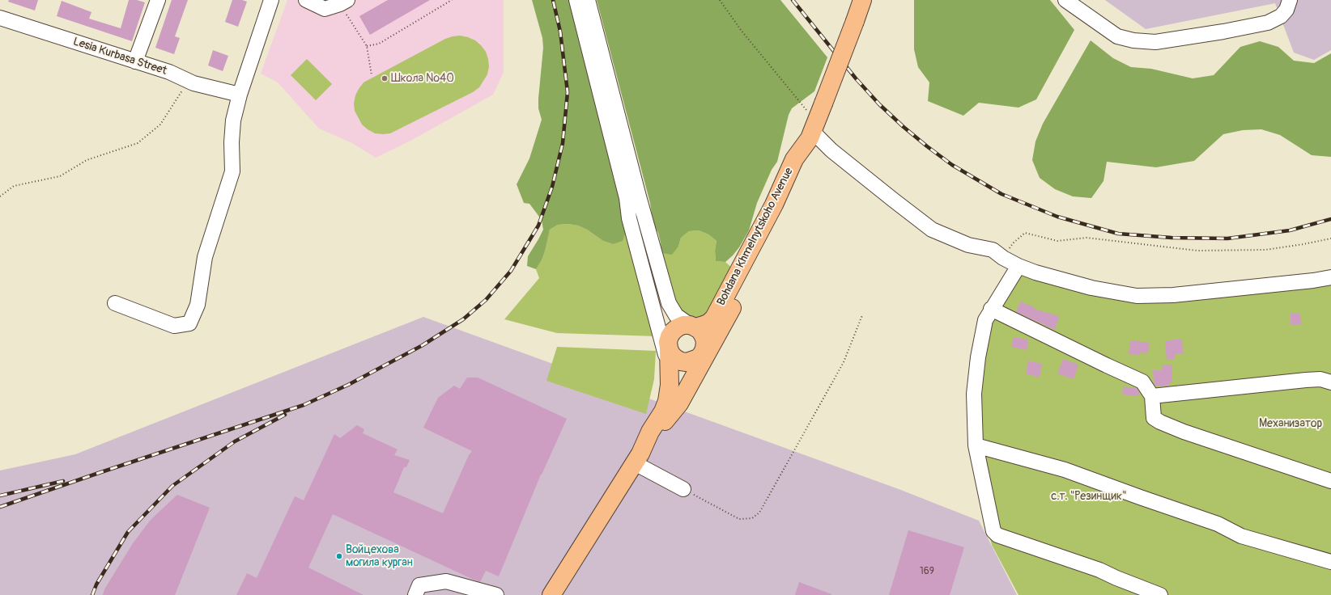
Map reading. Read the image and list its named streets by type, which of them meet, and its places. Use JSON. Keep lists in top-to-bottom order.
{
  "streets": {
    "main road": ["Bohdana Khmelnytskoho Avenue"],
    "street": ["Lesia Kurbasa Street"]
  },
  "parks": ["Механизатор", "с.т. \"Резинщик\""],
  "places": ["Школа №40", "Войцехова могила курган"],
  "house_numbers": ["169"]
}
